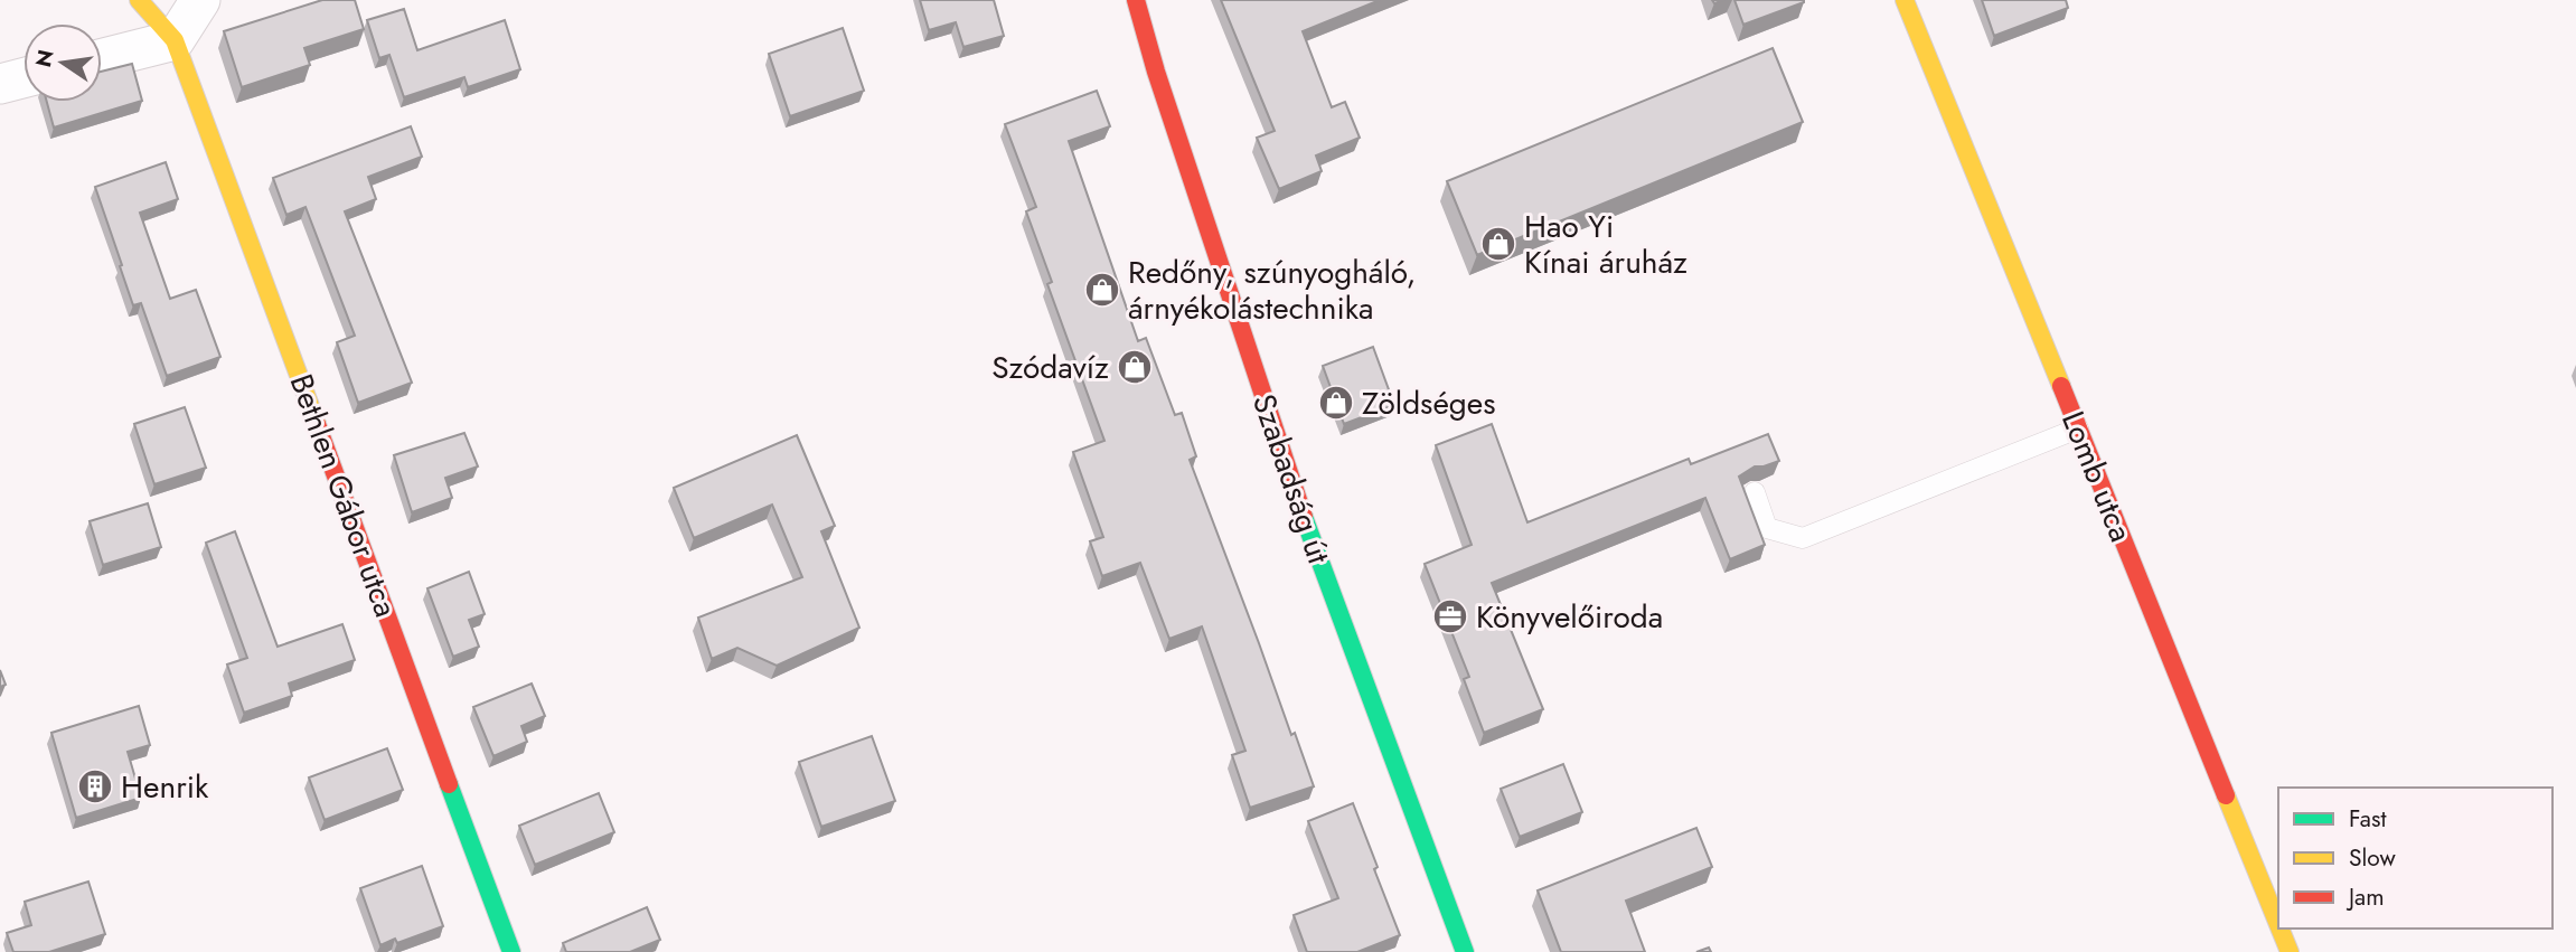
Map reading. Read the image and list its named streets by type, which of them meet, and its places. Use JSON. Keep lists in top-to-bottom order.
{
  "streets": {
    "street": ["Lomb utca", "Szabadság út", "Bethlen Gábor utca"]
  },
  "places": {
    "shop": [
      "Hao Yi Kínai áruház",
      "Redőny, szúnyogháló, árnyékolástechnika",
      "Szódavíz",
      "Zöldséges"
    ],
    "office": ["Könyvelőiroda"],
    "building": ["Henrik"]
  },
  "legend": ["Fast", "Slow", "Jam"],
  "north": "left"
}
